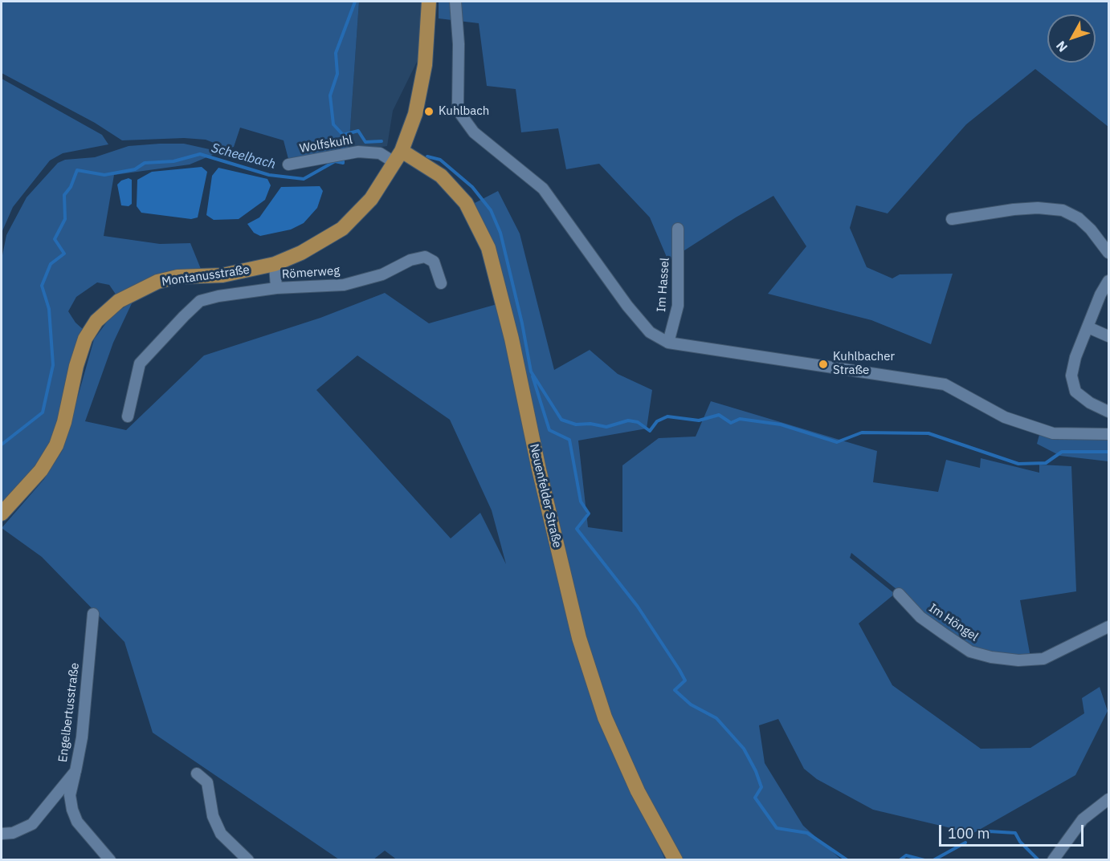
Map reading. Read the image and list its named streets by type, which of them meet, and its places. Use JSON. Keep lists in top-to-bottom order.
{
  "streets": {
    "main road": ["Montanusstraße", "Neuenfelder Straße"],
    "street": [
      "Wolfskuhl",
      "Römerweg",
      "Im Hassel",
      "Im Höngel",
      "Engelbertusstraße"
    ]
  },
  "crossings": [
    ["Wolfskuhl", "Montanusstraße"],
    ["Wolfskuhl", "Neuenfelder Straße"],
    ["Montanusstraße", "Neuenfelder Straße"]
  ],
  "water": ["Scheelbach"],
  "places": ["Kuhlbach", "Kuhlbacher Straße"],
  "scale_bar": "100 m",
  "north": "bottom left"
}
